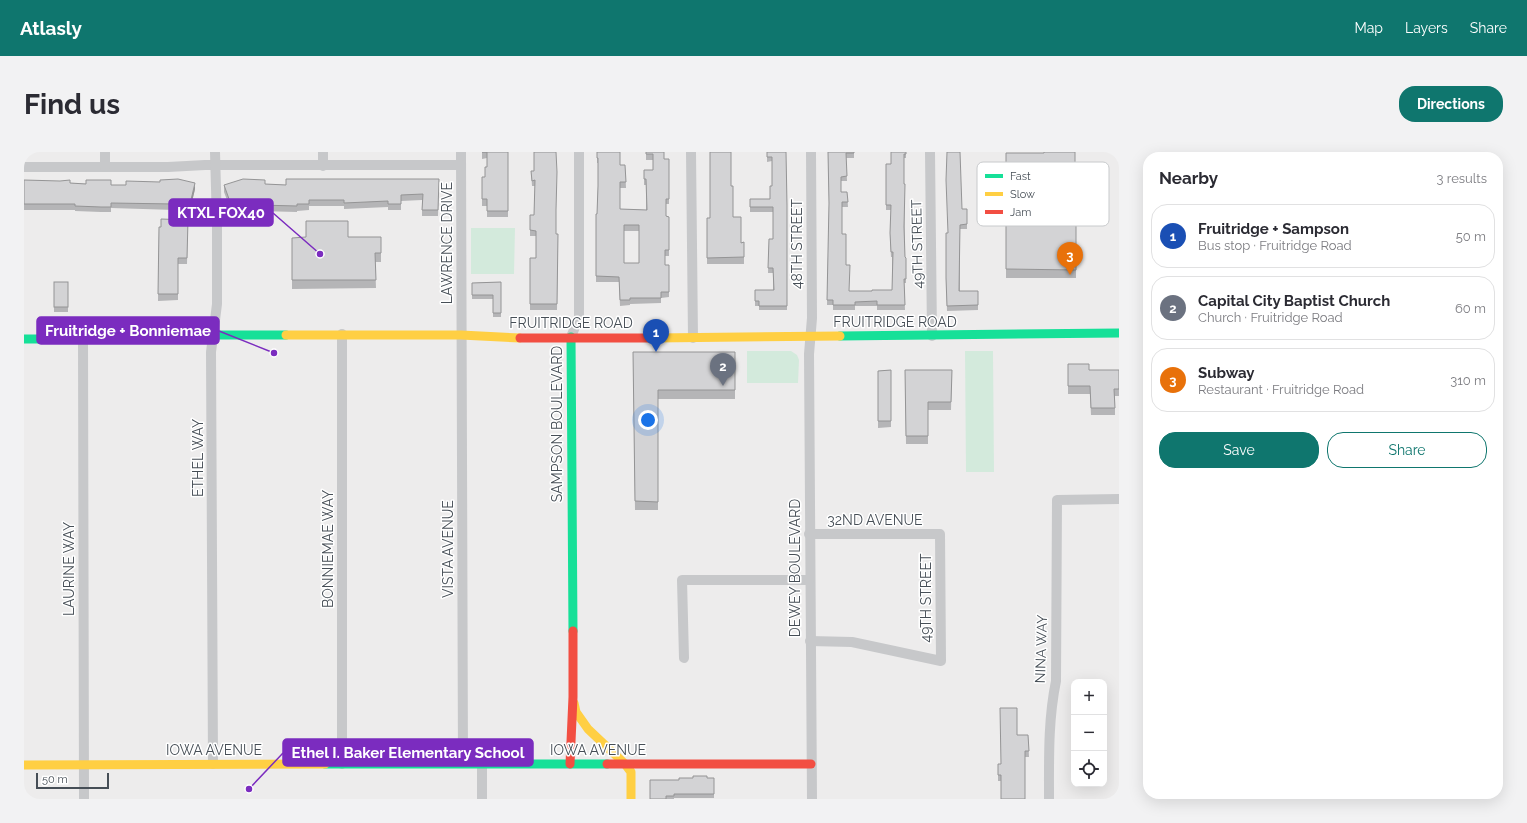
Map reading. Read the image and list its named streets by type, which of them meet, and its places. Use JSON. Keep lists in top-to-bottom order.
{
  "streets": {
    "street": [
      "LAWRENCE DRIVE",
      "48TH STREET",
      "49TH STREET",
      "FRUITRIDGE ROAD",
      "SAMPSON BOULEVARD",
      "ETHEL WAY",
      "32ND AVENUE",
      "BONNIEMAE WAY",
      "VISTA AVENUE",
      "DEWEY BOULEVARD",
      "LAURINE WAY",
      "NINA WAY",
      "IOWA AVENUE"
    ]
  },
  "crossings": [
    ["LAWRENCE DRIVE", "FRUITRIDGE ROAD"],
    ["LAWRENCE DRIVE", "VISTA AVENUE"],
    ["48TH STREET", "FRUITRIDGE ROAD"],
    ["48TH STREET", "DEWEY BOULEVARD"],
    ["49TH STREET", "FRUITRIDGE ROAD"],
    ["49TH STREET", "32ND AVENUE"],
    ["49TH STREET", "DEWEY BOULEVARD"],
    ["FRUITRIDGE ROAD", "SAMPSON BOULEVARD"],
    ["FRUITRIDGE ROAD", "ETHEL WAY"],
    ["FRUITRIDGE ROAD", "BONNIEMAE WAY"],
    ["FRUITRIDGE ROAD", "VISTA AVENUE"],
    ["FRUITRIDGE ROAD", "DEWEY BOULEVARD"],
    ["FRUITRIDGE ROAD", "LAURINE WAY"],
    ["SAMPSON BOULEVARD", "IOWA AVENUE"],
    ["ETHEL WAY", "IOWA AVENUE"],
    ["32ND AVENUE", "DEWEY BOULEVARD"],
    ["BONNIEMAE WAY", "IOWA AVENUE"],
    ["VISTA AVENUE", "IOWA AVENUE"],
    ["DEWEY BOULEVARD", "IOWA AVENUE"],
    ["LAURINE WAY", "IOWA AVENUE"]
  ],
  "places": ["KTXL FOX40", "Fruitridge + Bonniemae", "Ethel I. Baker Elementary School"],
  "legend": ["Fast", "Slow", "Jam"],
  "scale_bar": "50 m",
  "page": {
    "header": "Atlasly",
    "nav": ["Map", "Layers", "Share"],
    "buttons": [
      "Directions",
      ["Save", "Share"]
    ],
    "title": "Find us",
    "heading": ["Nearby", "3 results"],
    "list": [
      {
        "mark": "1",
        "name": "Fruitridge + Sampson",
        "note": "Bus stop · Fruitridge Road",
        "value": "50 m"
      },
      {
        "mark": "2",
        "name": "Capital City Baptist Church",
        "note": "Church · Fruitridge Road",
        "value": "60 m"
      },
      {
        "mark": "3",
        "name": "Subway",
        "note": "Restaurant · Fruitridge Road",
        "value": "310 m"
      }
    ],
    "pins": ["3", "1", "2"],
    "map_buttons": ["+", "−"],
    "scale": "50 m"
  }
}
